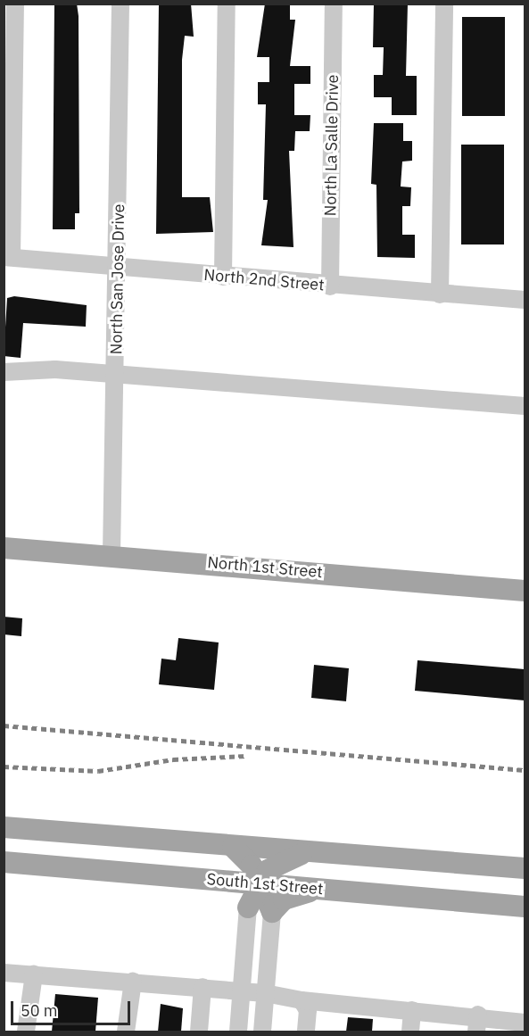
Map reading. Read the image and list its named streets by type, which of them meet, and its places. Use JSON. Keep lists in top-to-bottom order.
{
  "streets": {
    "main road": ["North 1st Street", "South 1st Street"],
    "street": ["North La Salle Drive", "North San Jose Drive", "North 2nd Street"]
  },
  "crossings": [
    ["North La Salle Drive", "North 2nd Street"],
    ["North San Jose Drive", "North 2nd Street"],
    ["North San Jose Drive", "North 1st Street"]
  ],
  "scale_bar": "50 m"
}
